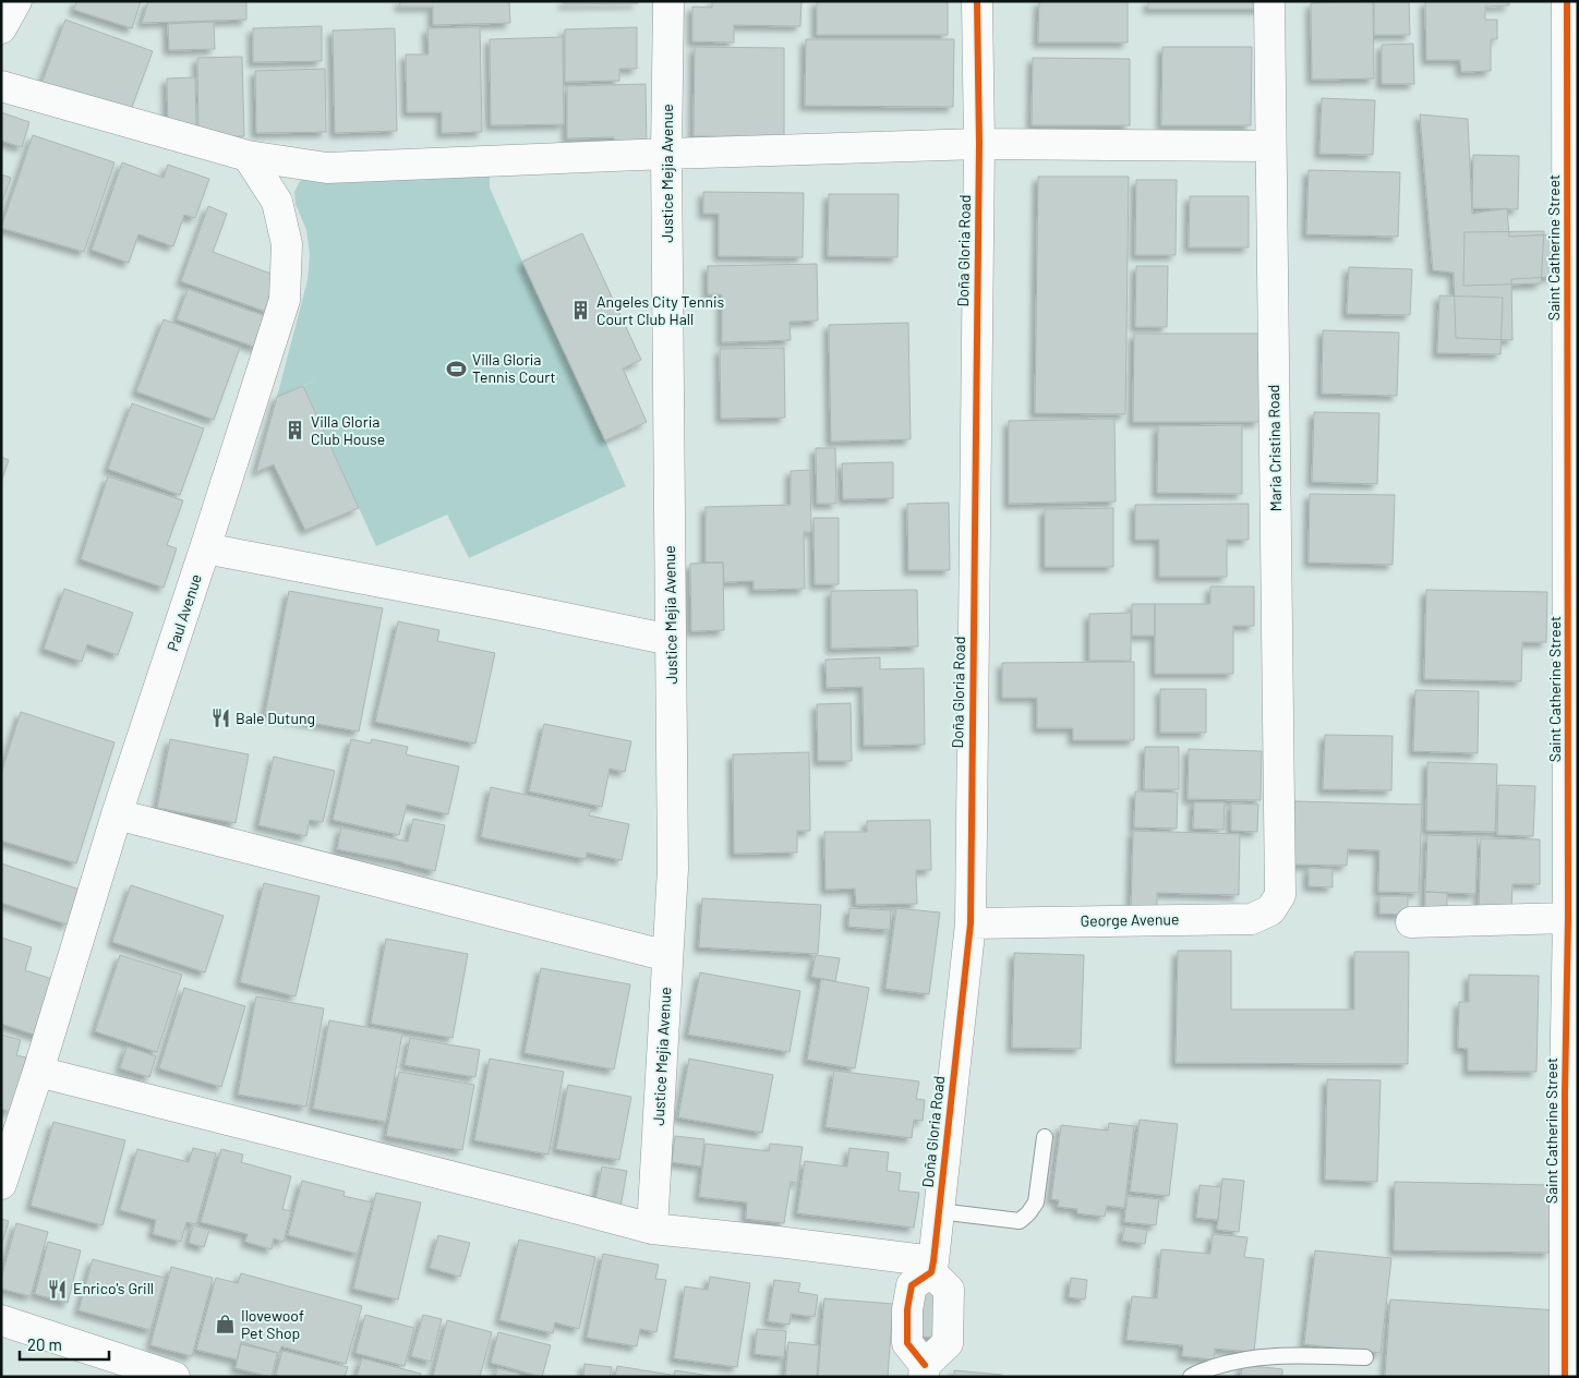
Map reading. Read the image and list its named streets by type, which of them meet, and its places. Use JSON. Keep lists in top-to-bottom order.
{
  "streets": {
    "street": [
      "Justice Mejia Avenue",
      "Saint Catherine Street",
      "Doña Gloria Road",
      "Maria Cristina Road",
      "Paul Avenue",
      "George Avenue"
    ]
  },
  "crossings": [
    ["Doña Gloria Road", "George Avenue"],
    ["Maria Cristina Road", "George Avenue"]
  ],
  "places": {
    "building": ["Angeles City Tennis Court Club Hall", "Villa Gloria Club House"],
    "sports": ["Villa Gloria Tennis Court"],
    "restaurant": ["Bale Dutung", "Enrico's Grill"],
    "shop": ["Ilovewoof Pet Shop"]
  },
  "scale_bar": "20 m"
}
